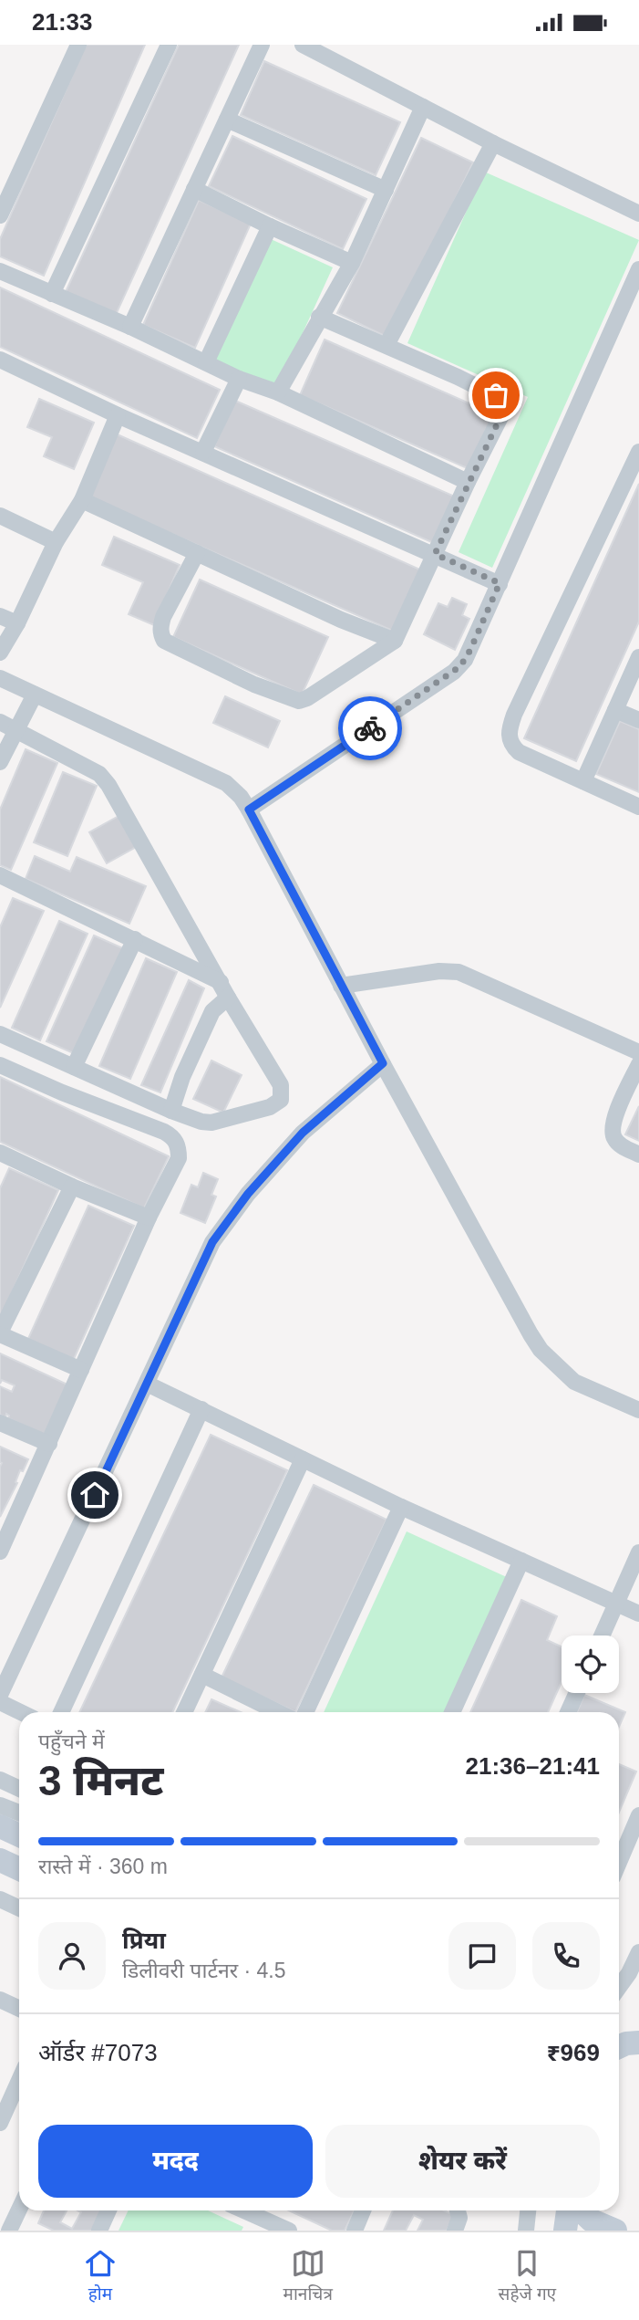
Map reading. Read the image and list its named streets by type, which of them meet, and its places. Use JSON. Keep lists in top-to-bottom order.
{
  "page": {
    "status": "21:33",
    "heading": ["3 मिनट", "पहुँचने में", "21:36–21:41"],
    "panel": [
      "प्रिया",
      "डिलीवरी पार्टनर · 4.5",
      "ऑर्डर #7073",
      "₹969"
    ],
    "bar": "रास्ते में · 360 m",
    "buttons": ["मदद", "शेयर करें"],
    "tabs": ["होम", "मानचित्र", "सहेजे गए"]
  }
}
